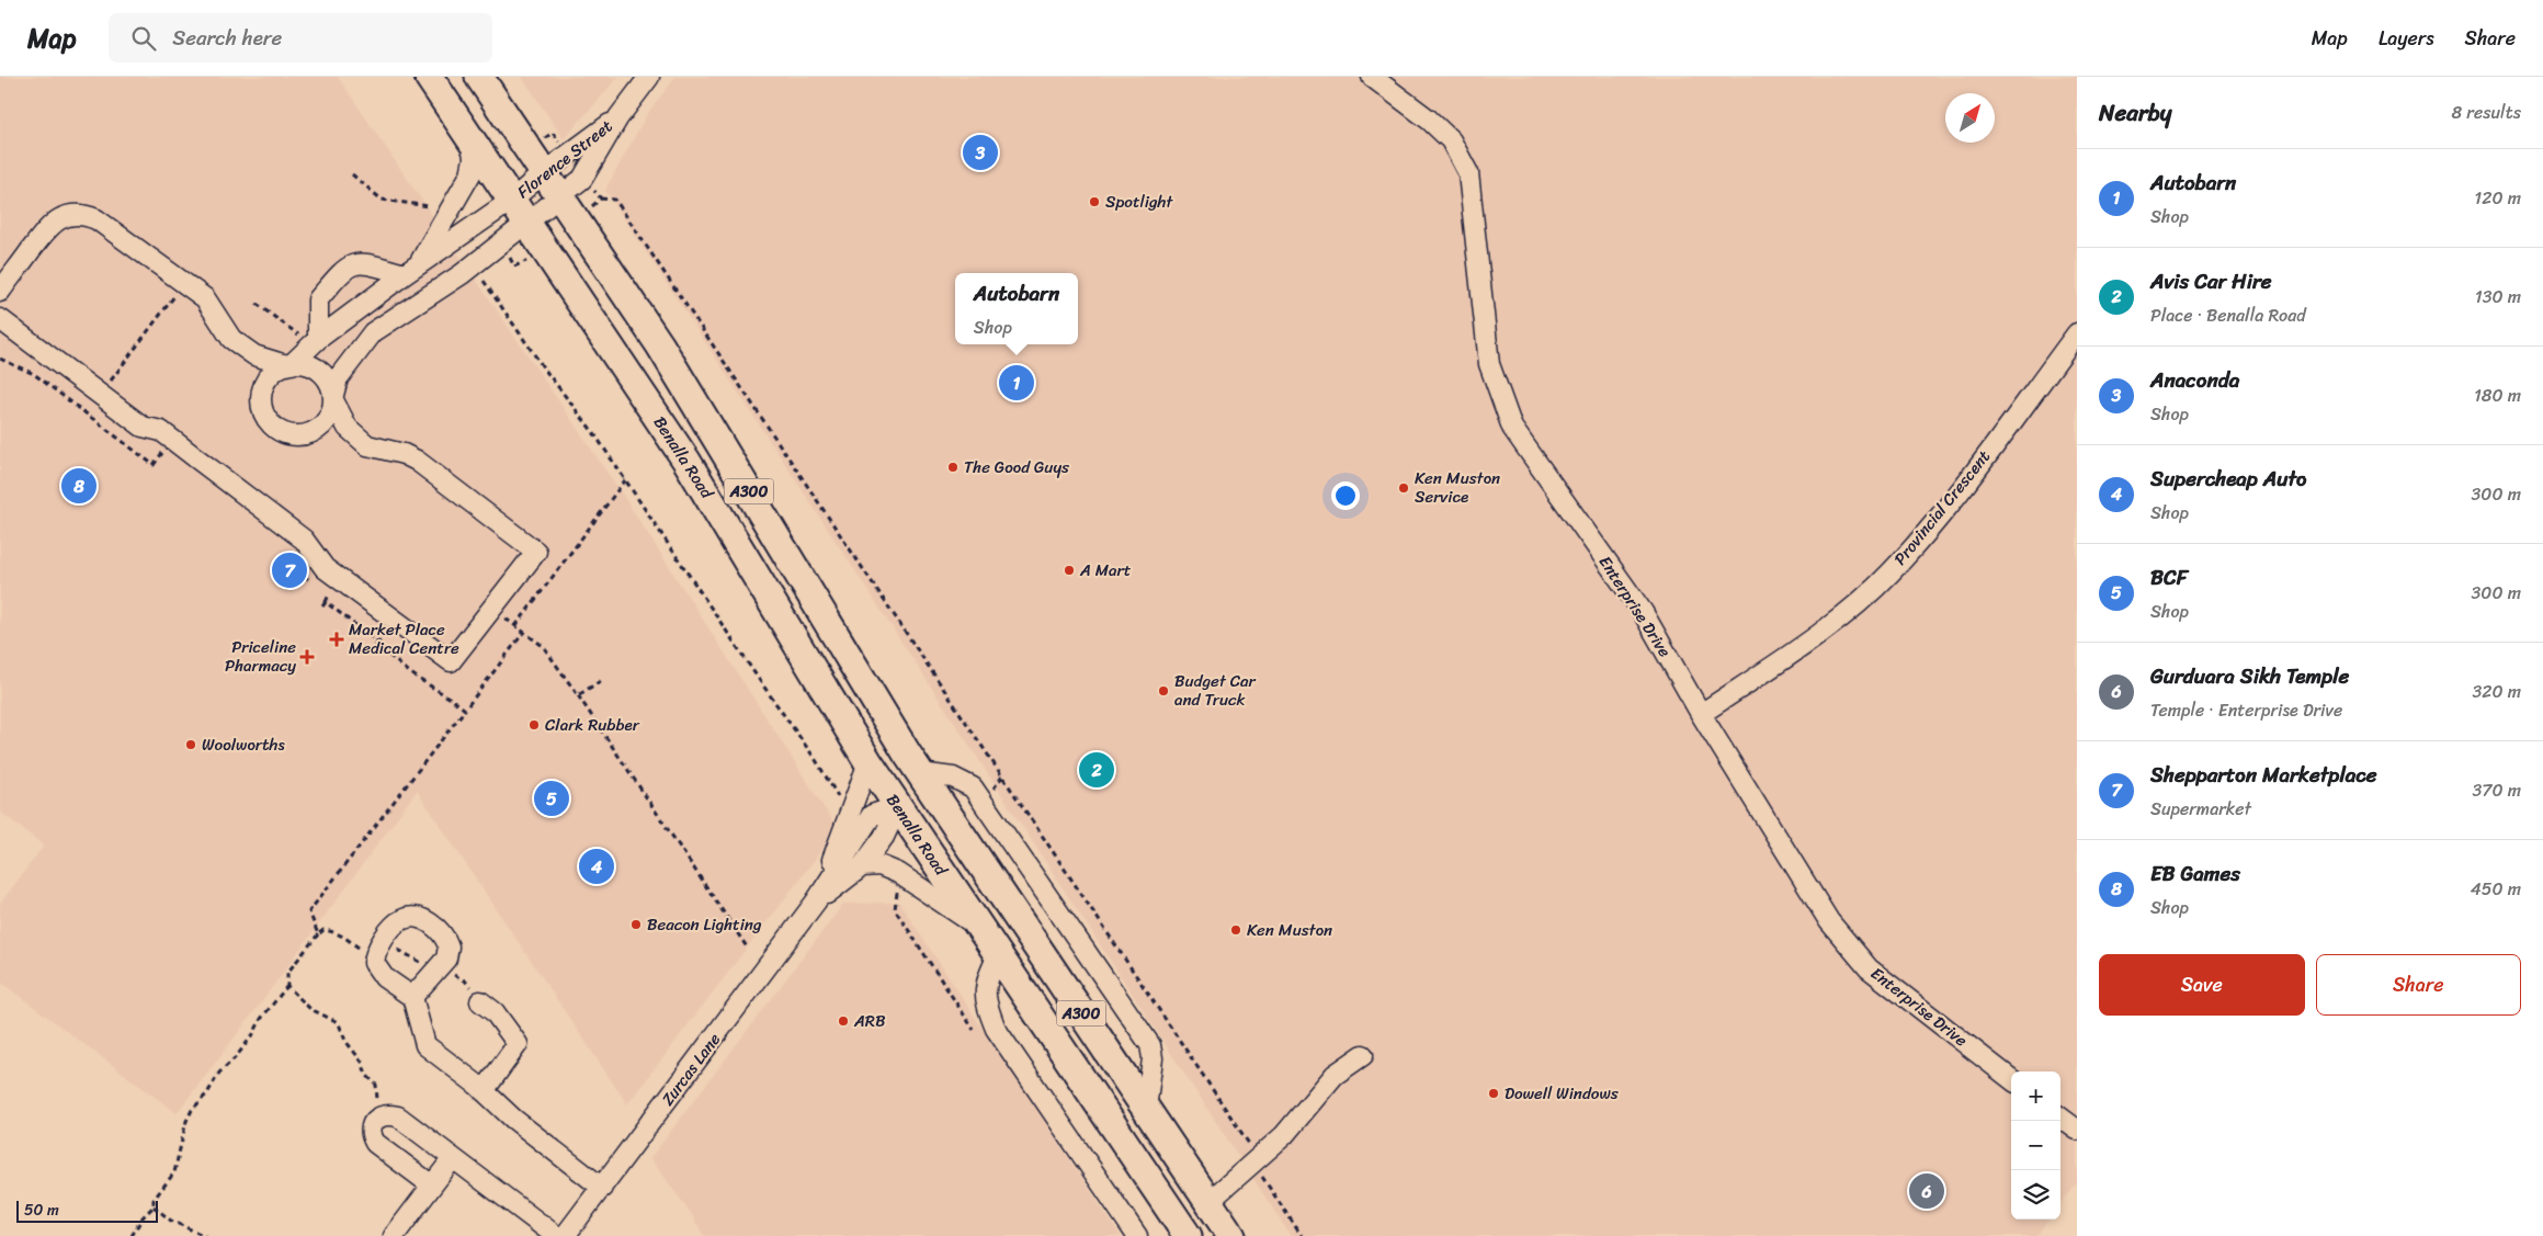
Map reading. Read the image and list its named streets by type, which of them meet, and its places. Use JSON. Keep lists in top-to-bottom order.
{
  "streets": {
    "highway": ["Benalla Road", "A300"],
    "street": [
      "Florence Street",
      "Provincial Crescent",
      "Enterprise Drive",
      "Zurcas Lane"
    ]
  },
  "crossings": [
    ["Florence Street", "Benalla Road"],
    ["Florence Street", "A300"],
    ["Benalla Road", "Zurcas Lane"],
    ["Provincial Crescent", "Enterprise Drive"]
  ],
  "places": {
    "other": [
      "Spotlight",
      "The Good Guys",
      "Ken Muston Service",
      "A Mart",
      "Budget Car and Truck",
      "Clark Rubber",
      "Woolworths",
      "Beacon Lighting",
      "Ken Muston",
      "ARB",
      "Dowell Windows"
    ],
    "health": ["Market Place Medical Centre", "Priceline Pharmacy"]
  },
  "scale_bar": "50 m",
  "north": "top right",
  "page": {
    "header": "Map",
    "search": "Search here",
    "nav": ["Map", "Layers", "Share"],
    "heading": ["Nearby", "8 results"],
    "pins": [
      "3",
      "1",
      "8",
      "7",
      "2",
      "5",
      "4",
      "6"
    ],
    "list": [
      {
        "mark": "1",
        "name": "Autobarn",
        "note": "Shop",
        "value": "120 m"
      },
      {
        "mark": "2",
        "name": "Avis Car Hire",
        "note": "Place · Benalla Road",
        "value": "130 m"
      },
      {
        "mark": "3",
        "name": "Anaconda",
        "note": "Shop",
        "value": "180 m"
      },
      {
        "mark": "4",
        "name": "Supercheap Auto",
        "note": "Shop",
        "value": "300 m"
      },
      {
        "mark": "5",
        "name": "BCF",
        "note": "Shop",
        "value": "300 m"
      },
      {
        "mark": "6",
        "name": "Gurduara Sikh Temple",
        "note": "Temple · Enterprise Drive",
        "value": "320 m"
      },
      {
        "mark": "7",
        "name": "Shepparton Marketplace",
        "note": "Supermarket",
        "value": "370 m"
      },
      {
        "mark": "8",
        "name": "EB Games",
        "note": "Shop",
        "value": "450 m"
      }
    ],
    "popup": ["Autobarn", "Shop"],
    "buttons": ["Save", "Share"],
    "map_buttons": ["+", "−"],
    "scale": "50 m"
  }
}
